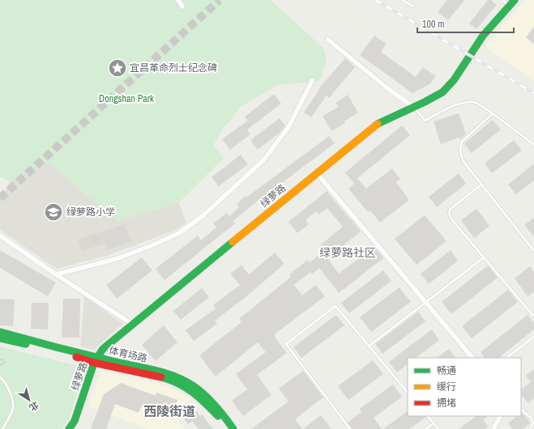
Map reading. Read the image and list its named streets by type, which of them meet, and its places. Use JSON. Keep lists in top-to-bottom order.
{
  "streets": {
    "street": ["绿萝路", "体育场路"]
  },
  "crossings": [
    ["绿萝路", "体育场路"]
  ],
  "districts": ["绿萝路社区", "西陵街道"],
  "parks": ["Dongshan Park"],
  "places": {
    "place": ["宜昌革命烈士纪念碑"],
    "school or university": ["绿萝路小学"]
  },
  "legend": ["畅通", "缓行", "拥堵"],
  "scale_bar": "100 m",
  "north": "bottom right"
}
